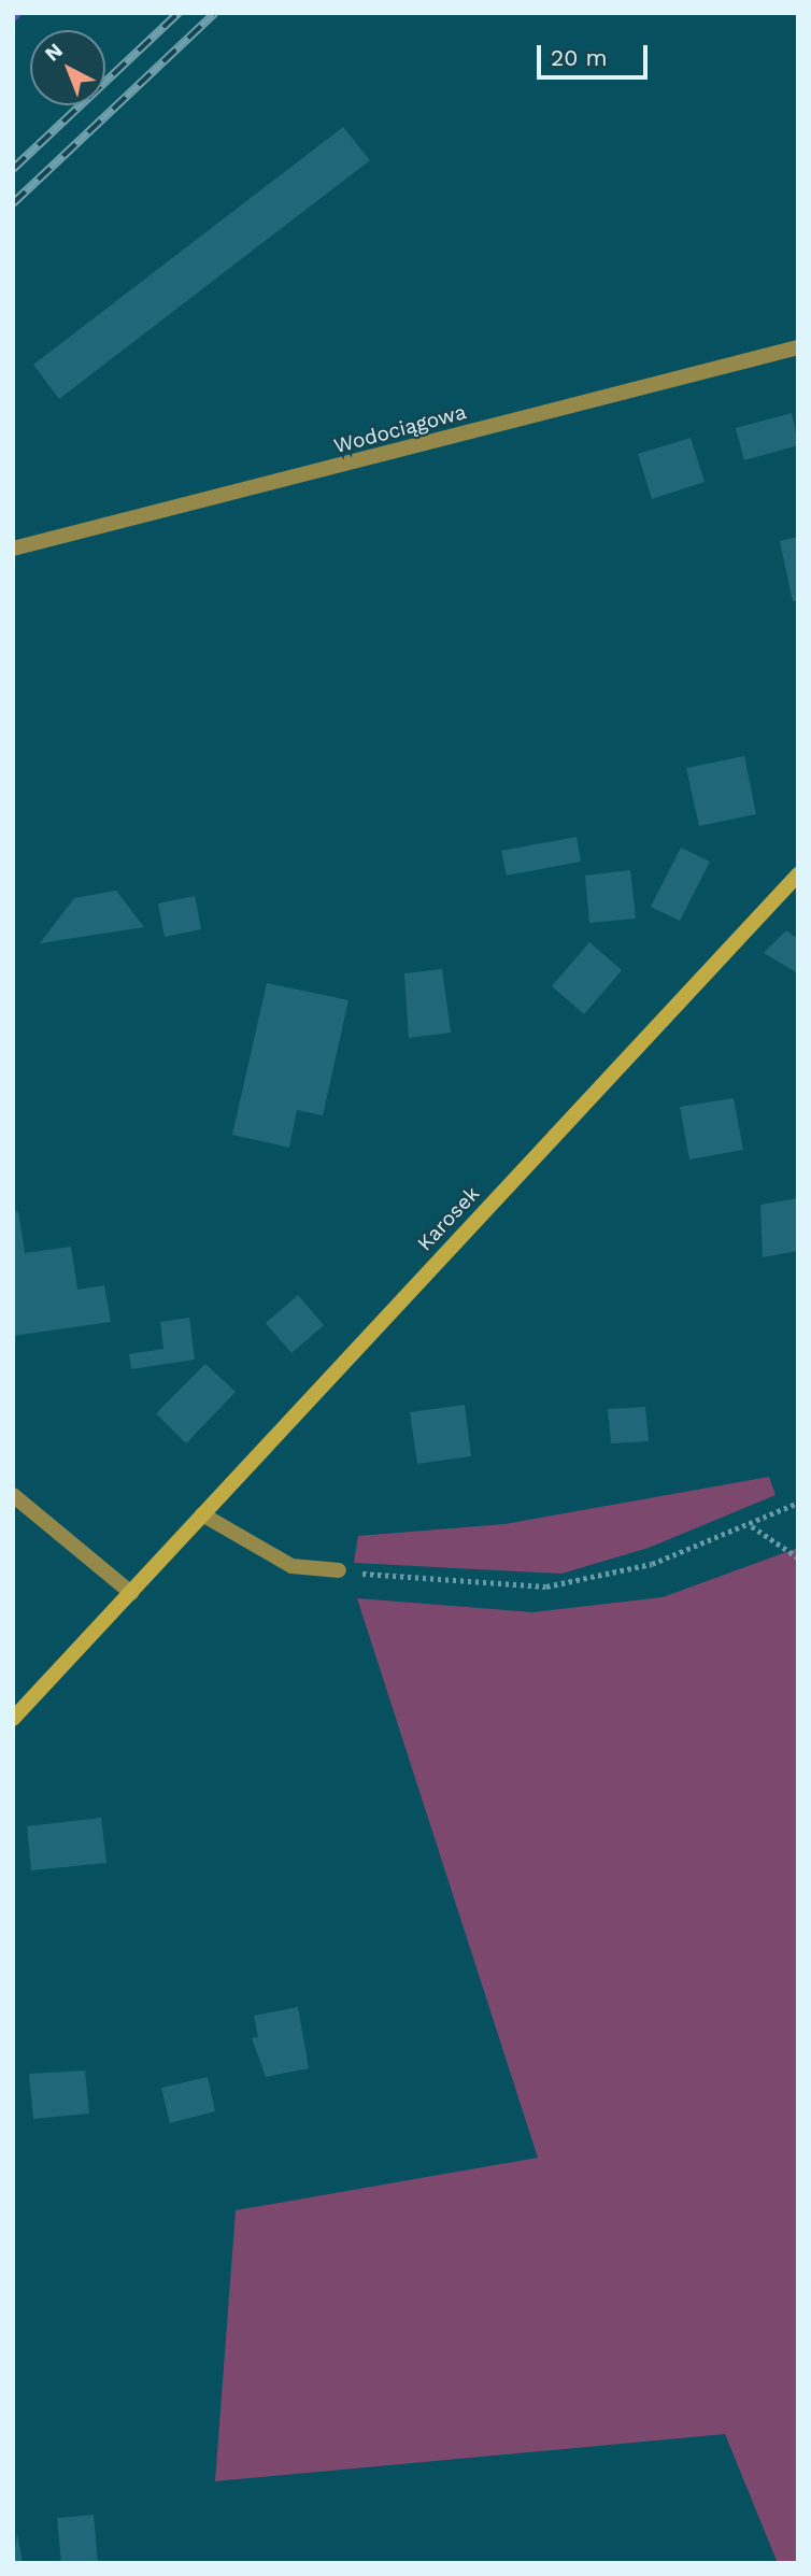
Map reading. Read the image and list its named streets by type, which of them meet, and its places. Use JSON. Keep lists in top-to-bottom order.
{
  "streets": {
    "street": ["Wodociągowa", "Karosek"]
  },
  "scale_bar": "20 m",
  "north": "top left"
}
